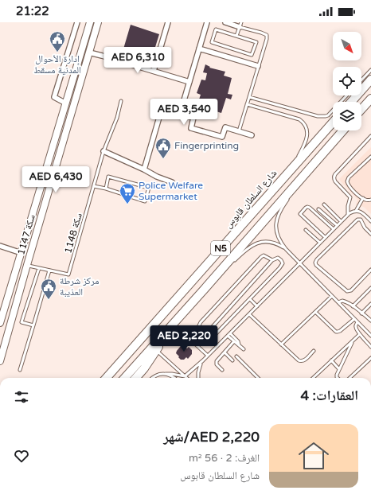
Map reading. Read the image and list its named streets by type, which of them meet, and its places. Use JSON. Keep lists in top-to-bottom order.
{
  "streets": {
    "highway": ["شارع السلطان قابوس", "N5"],
    "street": ["سكة 1147"],
    "lane": ["سكة 1148"]
  },
  "crossings": [
    ["سكة 1148", "سكة 1147"]
  ],
  "places": {
    "public building": ["إدارة الأحوال المدنية مسقط", "Fingerprinting", "مركز شرطة العذيبة"],
    "supermarket": ["Police Welfare Supermarket"]
  },
  "north": "bottom right",
  "page": {
    "status": "21:22",
    "price": [
      "AED 6,310",
      "AED 3,540",
      "AED 6,430",
      "AED 2,220"
    ],
    "heading": "العقارات: 4",
    "list": [
      {
        "name": "AED 2,220/شهر",
        "note": "الغرف: 2 · 56 m² · شارع السلطان قابوس"
      }
    ]
  }
}
